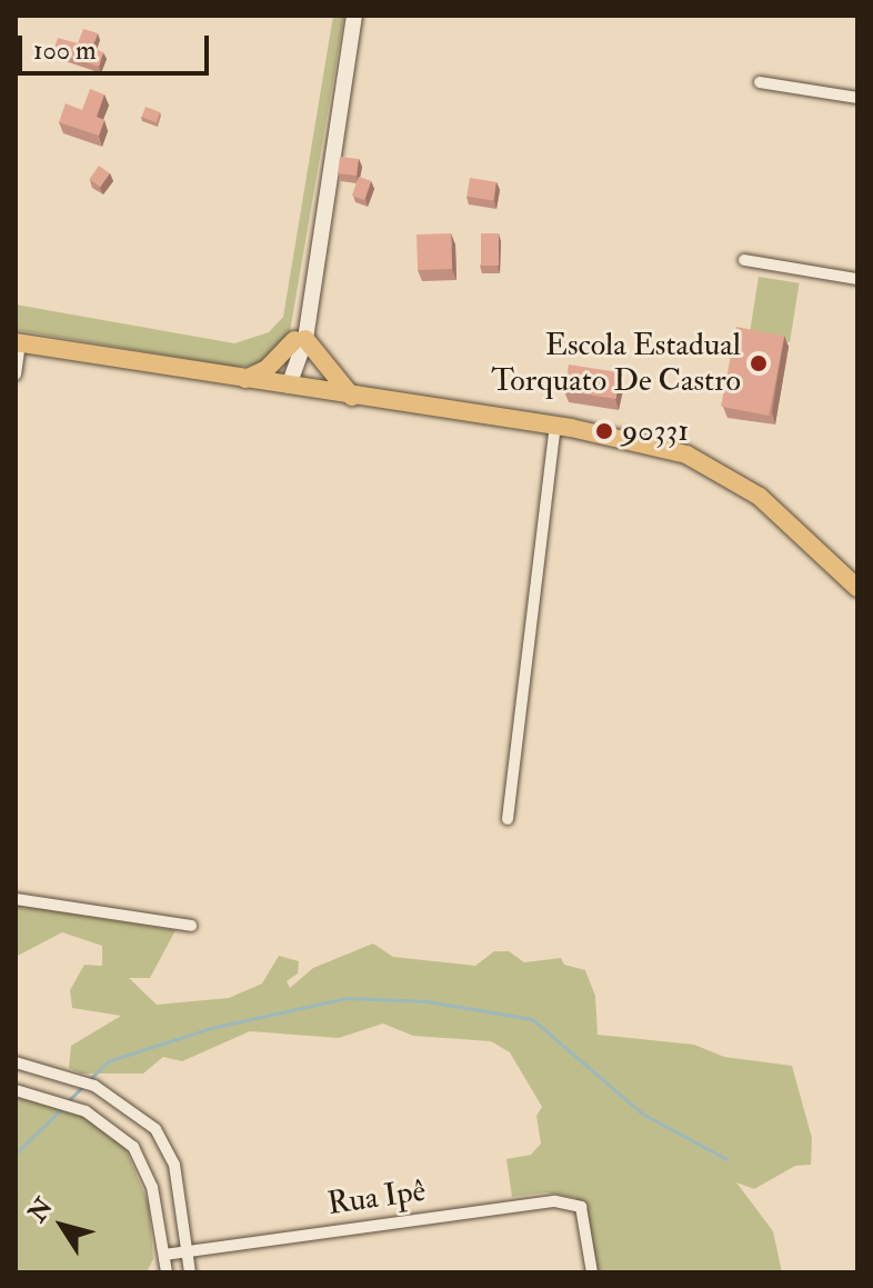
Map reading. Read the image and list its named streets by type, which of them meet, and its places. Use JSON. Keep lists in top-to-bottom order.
{
  "streets": {
    "street": ["Rua Ipê"]
  },
  "places": ["Escola Estadual Torquato De Castro", "90331"],
  "scale_bar": "100 m",
  "north": "top left"
}
